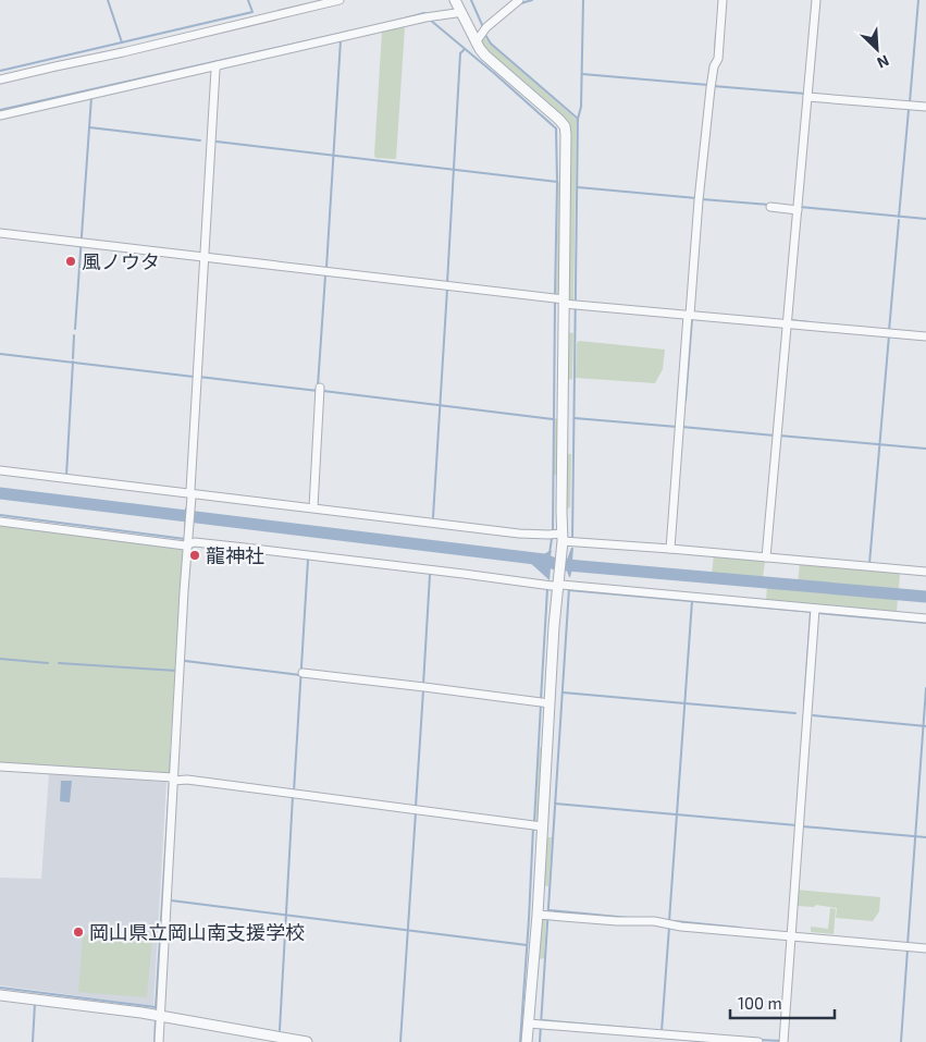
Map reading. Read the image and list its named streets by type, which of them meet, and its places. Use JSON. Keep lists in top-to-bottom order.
{
  "places": ["風ノウタ", "龍神社", "岡山県立岡山南支援学校"],
  "scale_bar": "100 m",
  "north": "bottom right"
}
